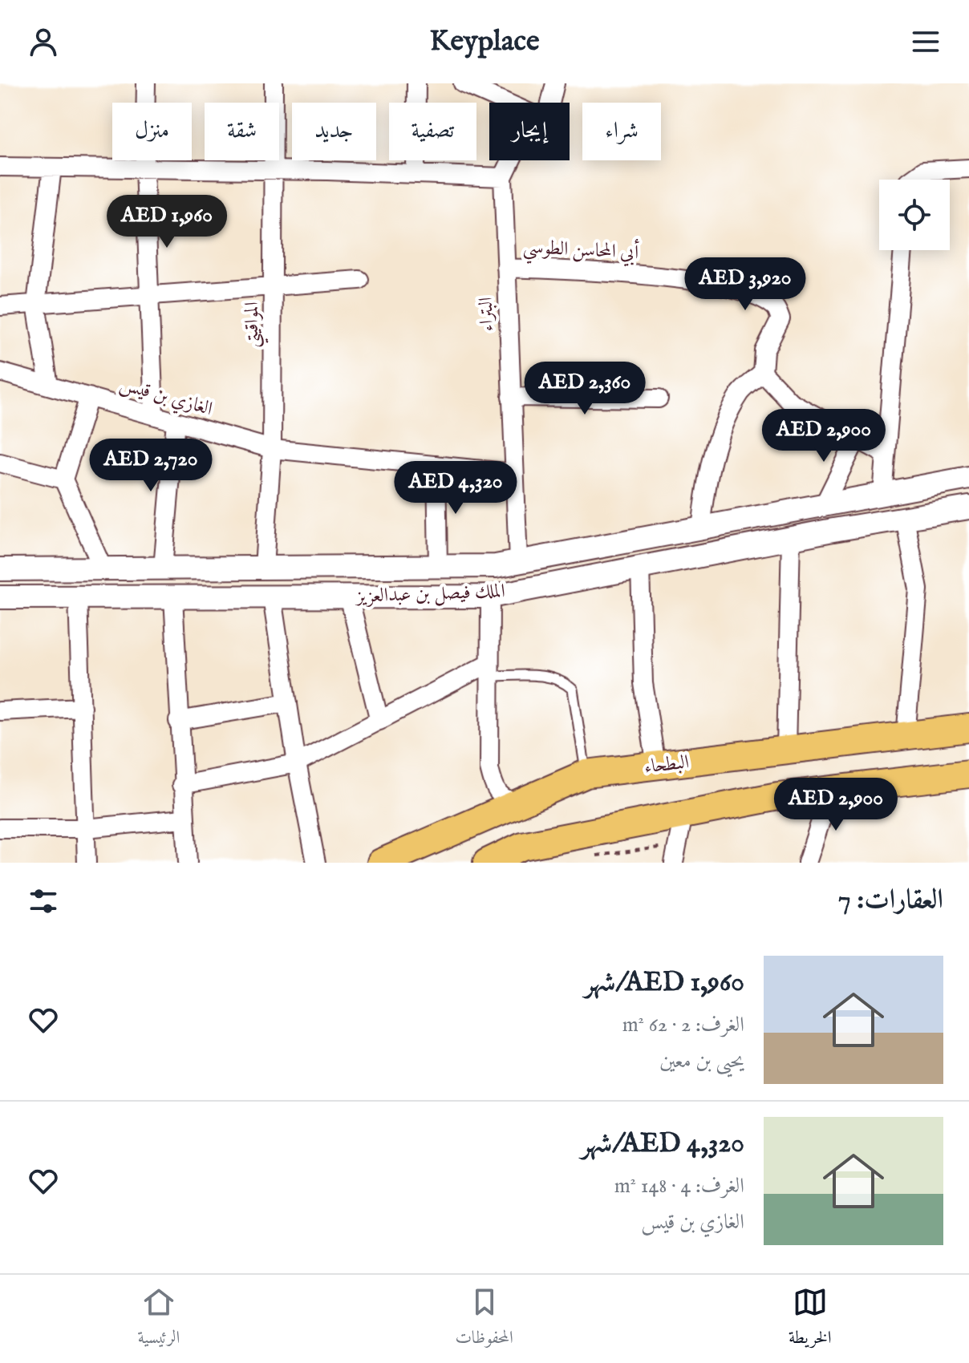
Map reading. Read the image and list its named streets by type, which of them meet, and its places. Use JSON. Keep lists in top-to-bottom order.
{
  "streets": {
    "main road": ["البطحاء"],
    "street": [
      "أبي المحاسن الطوسي",
      "البتراء",
      "المواقيتي",
      "الغازي بن قيس",
      "الملك فيصل بن عبدالعزيز"
    ]
  },
  "crossings": [
    ["أبي المحاسن الطوسي", "البتراء"],
    ["البتراء", "الغازي بن قيس"],
    ["البتراء", "الملك فيصل بن عبدالعزيز"],
    ["المواقيتي", "الغازي بن قيس"],
    ["المواقيتي", "الملك فيصل بن عبدالعزيز"]
  ],
  "page": {
    "header": "Keyplace",
    "chip": [
      "شراء",
      "إيجار",
      "تصفية",
      "جديد",
      "شقة",
      "منزل"
    ],
    "price": [
      "AED 1,960",
      "AED 3,920",
      "AED 2,360",
      "AED 2,900",
      "AED 2,720",
      "AED 4,320",
      "AED 2,900"
    ],
    "heading": "العقارات: 7",
    "list": [
      {
        "name": "AED 1,960/شهر",
        "note": "الغرف: 2 · 62 m² · يحيى بن معين"
      },
      {
        "name": "AED 4,320/شهر",
        "note": "الغرف: 4 · 148 m² · الغازي بن قيس"
      }
    ],
    "tabs": ["الخريطة", "المحفوظات", "الرئيسية"]
  }
}
